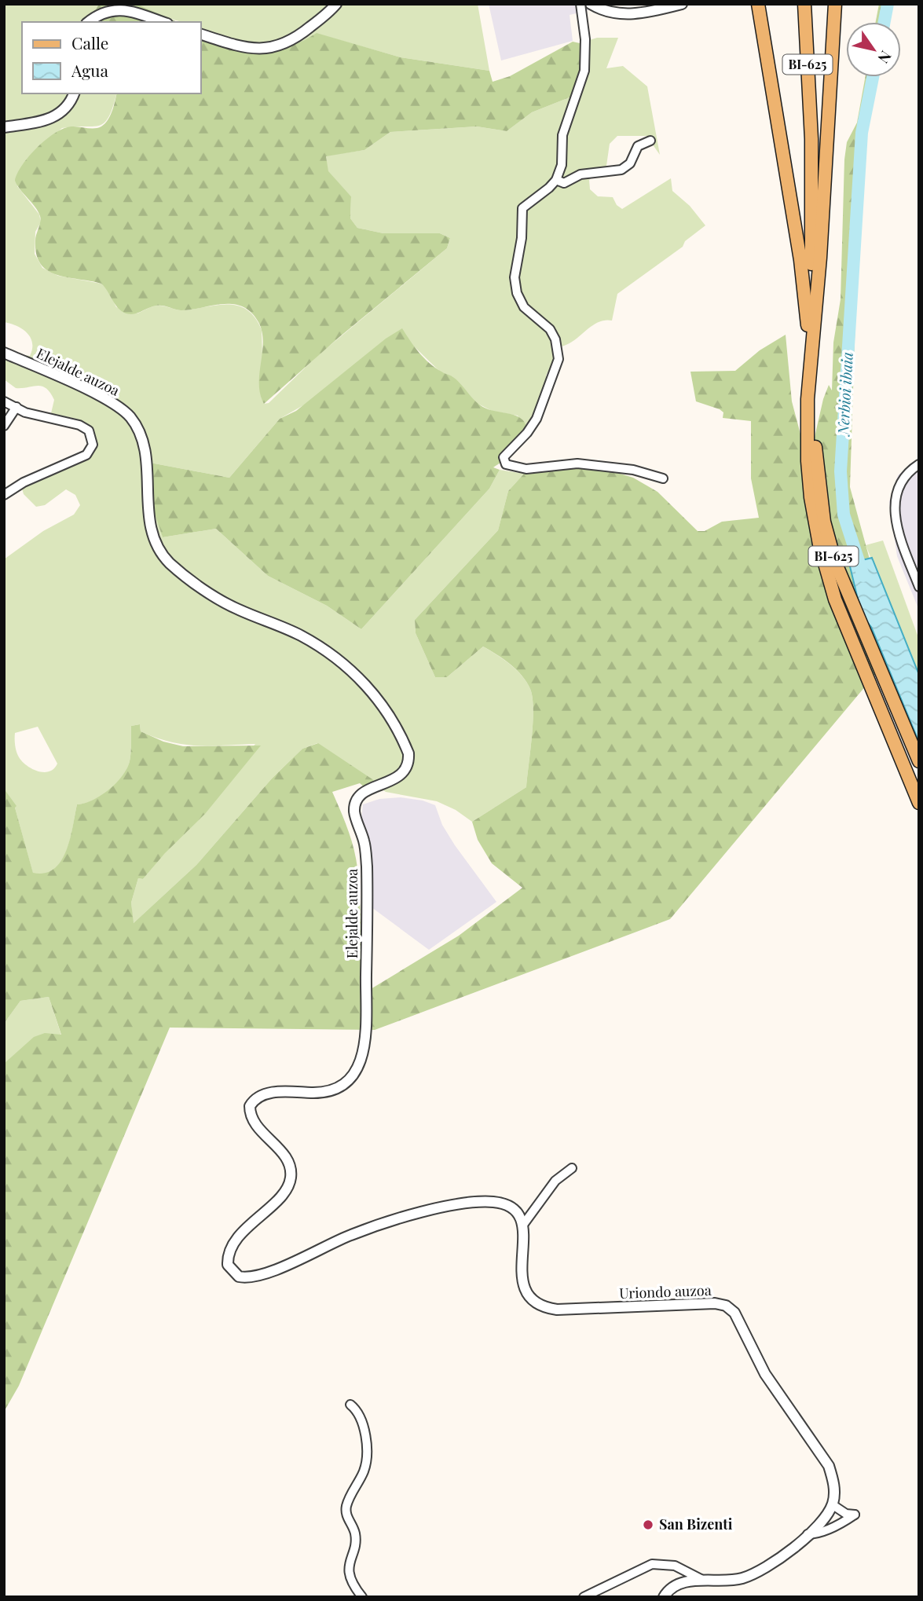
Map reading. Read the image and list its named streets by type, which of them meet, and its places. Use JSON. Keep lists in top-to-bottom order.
{
  "streets": {
    "main road": ["BI-625"],
    "street": ["Elejalde auzoa", "Uriondo auzoa"]
  },
  "crossings": [
    ["Elejalde auzoa", "Uriondo auzoa"]
  ],
  "water": ["Nerbioi ibaia"],
  "places": ["San Bizenti"],
  "legend": ["Calle", "Agua"],
  "north": "bottom right"
}
